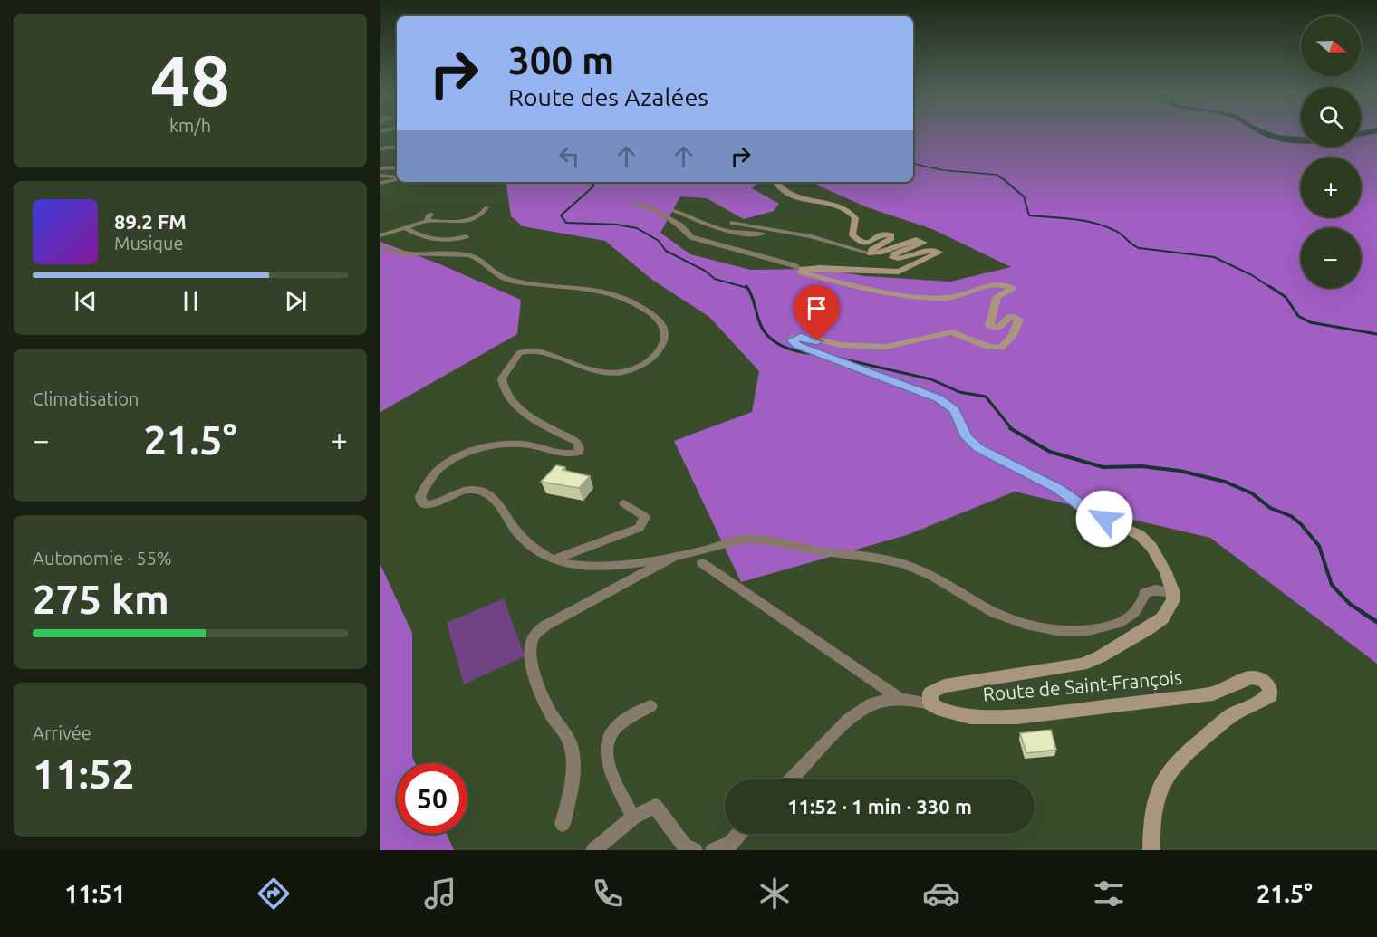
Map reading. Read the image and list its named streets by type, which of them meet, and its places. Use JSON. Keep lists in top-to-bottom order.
{
  "streets": {
    "main road": ["Route de Saint-François"]
  },
  "north": "right",
  "page": {
    "tile": [
      ["48", "km/h"],
      "Climatisation",
      ["Autonomie · 55%", "275 km"],
      ["Arrivée", "11:52"]
    ],
    "map_buttons": ["+", "−"],
    "turn": ["300 m", "Route des Azalées"],
    "song": ["89.2 FM", "Musique"],
    "heat": ["−", "21.5°", "+"],
    "limit": "50",
    "trip": "11:52 · 1 min · 330 m",
    "tabs": ["11:51", "21.5°"]
  }
}
